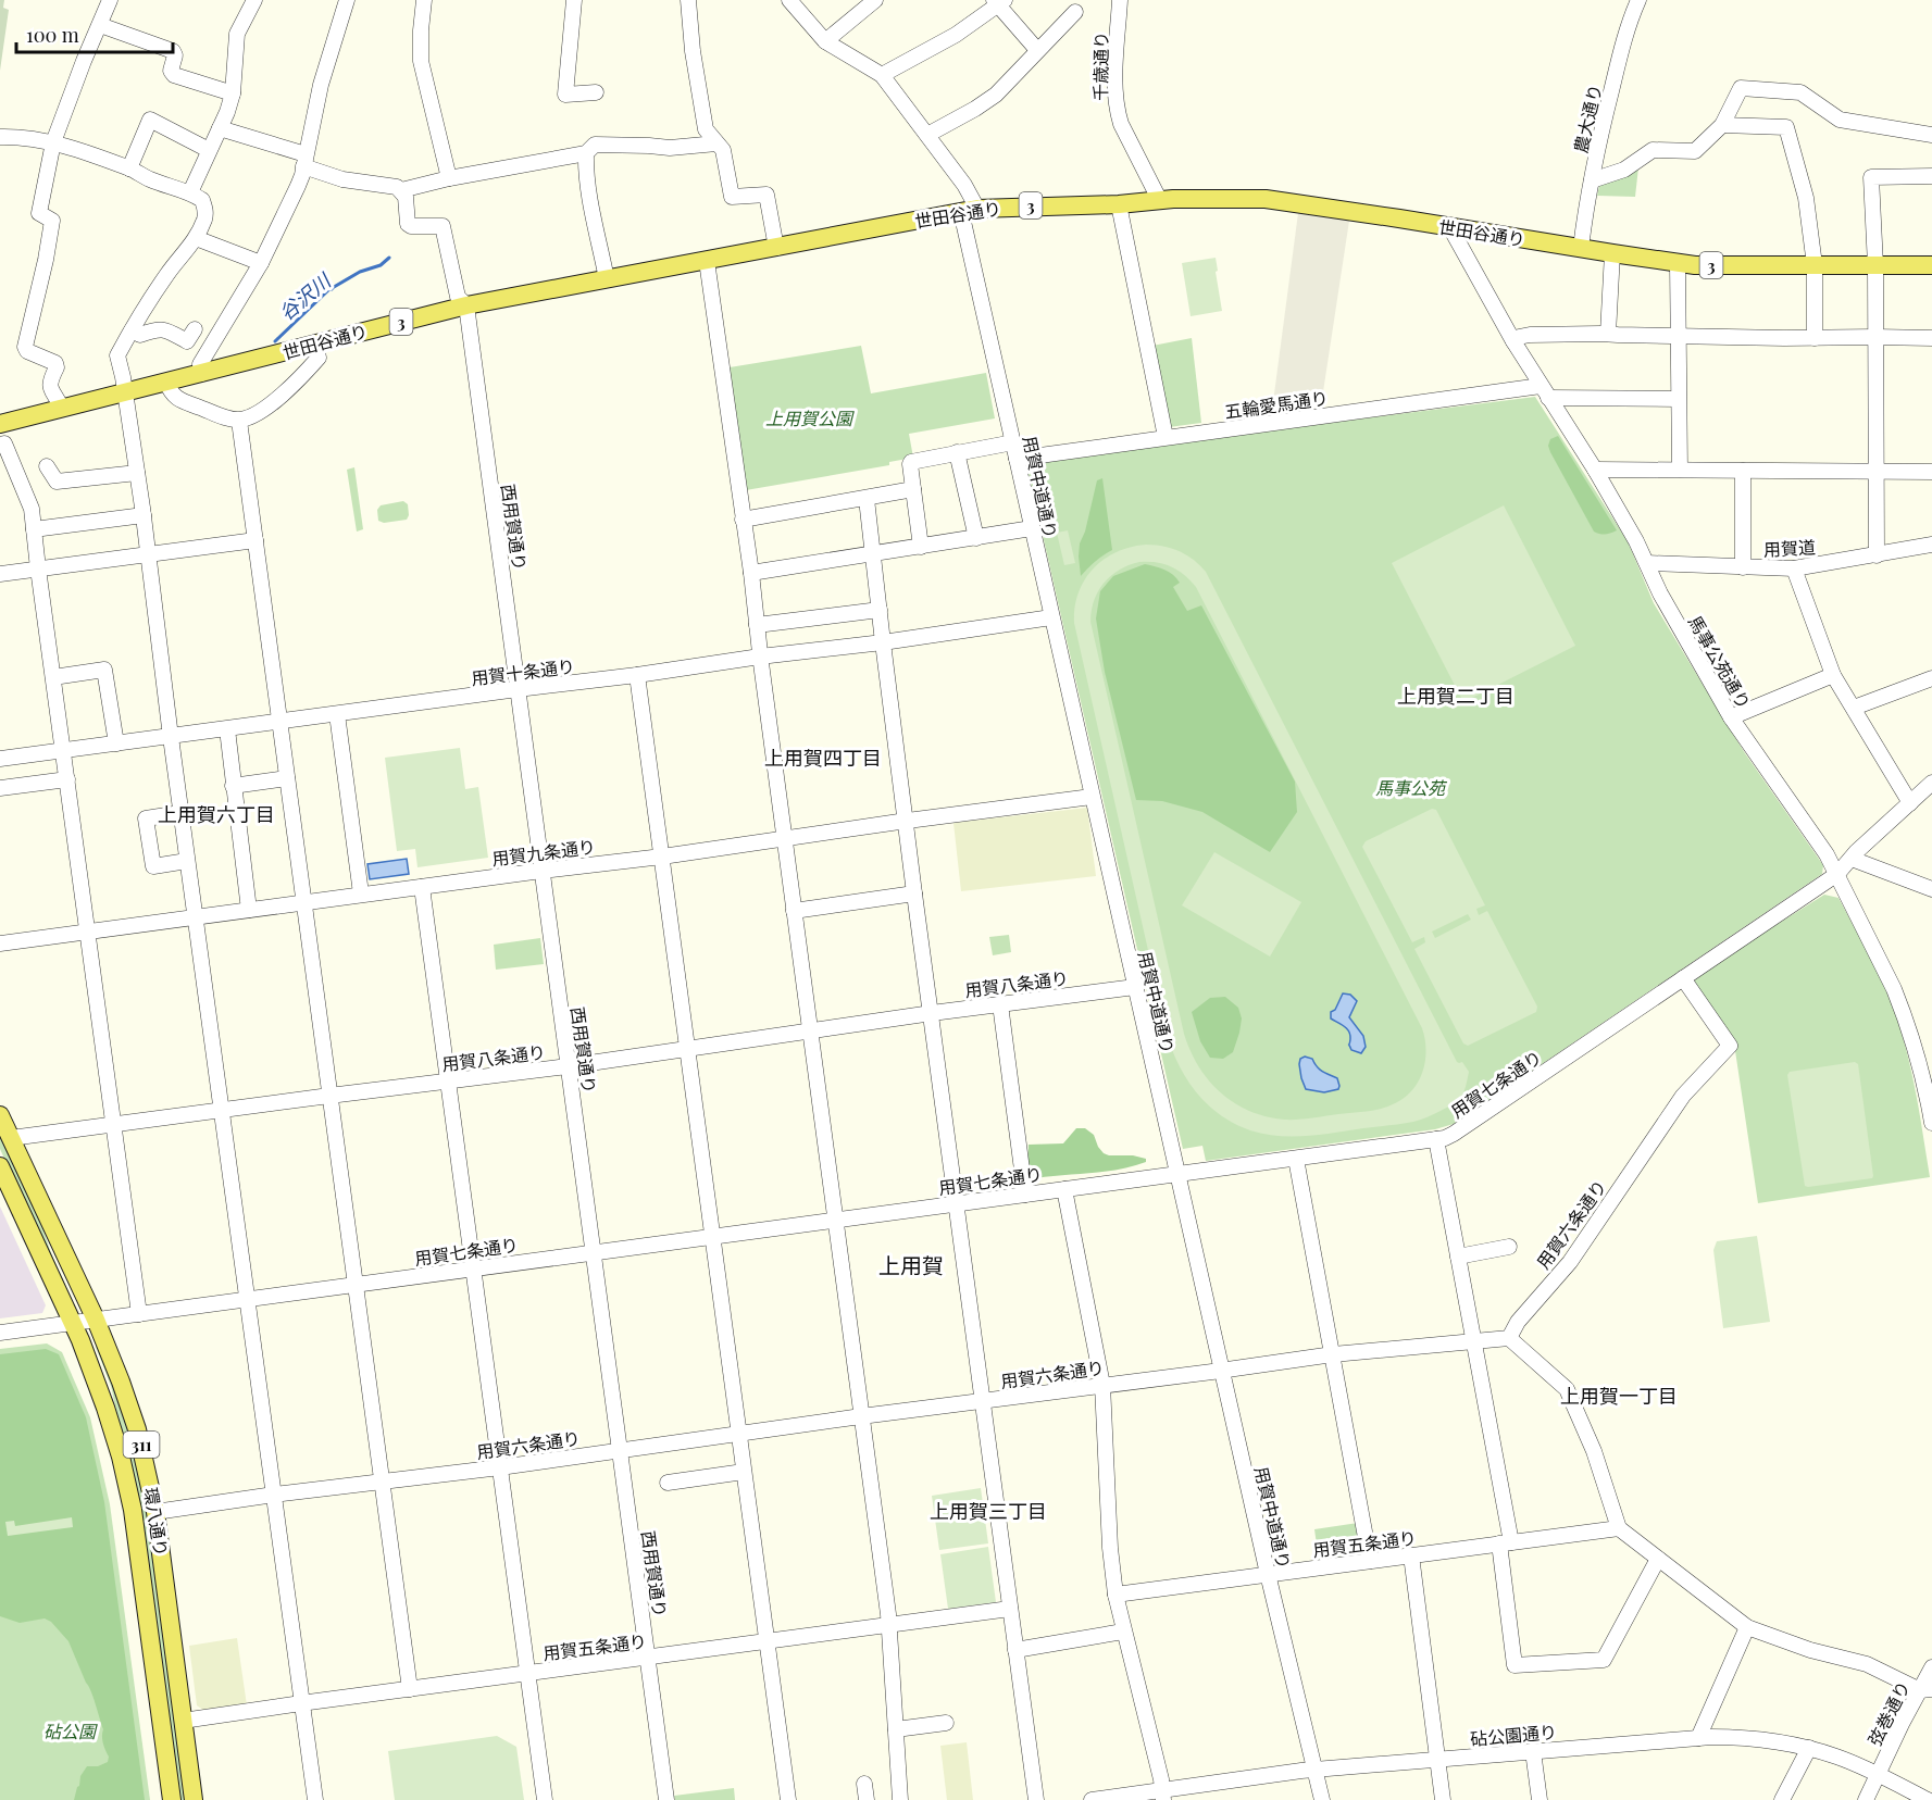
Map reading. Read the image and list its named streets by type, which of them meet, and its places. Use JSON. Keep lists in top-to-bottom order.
{
  "streets": {
    "main road": [
      "3",
      "世田谷通り",
      "311",
      "環八通り"
    ],
    "street": [
      "千歳通り",
      "農大通り",
      "五輪愛馬通り",
      "用賀中道通り",
      "西用賀通り",
      "用賀道",
      "馬事公苑通り",
      "用賀十条通り",
      "用賀九条通り",
      "用賀八条通り",
      "用賀七条通り",
      "用賀六条通り",
      "用賀五条通り",
      "弦巻通り",
      "砧公園通り"
    ]
  },
  "crossings": [
    ["千歳通り", "世田谷通り"],
    ["農大通り", "世田谷通り"],
    ["世田谷通り", "用賀中道通り"],
    ["世田谷通り", "西用賀通り"],
    ["世田谷通り", "馬事公苑通り"],
    ["五輪愛馬通り", "用賀中道通り"],
    ["五輪愛馬通り", "馬事公苑通り"],
    ["用賀中道通り", "用賀十条通り"],
    ["用賀中道通り", "用賀九条通り"],
    ["用賀中道通り", "用賀八条通り"],
    ["用賀中道通り", "用賀七条通り"],
    ["用賀中道通り", "用賀六条通り"],
    ["用賀中道通り", "用賀五条通り"],
    ["用賀中道通り", "砧公園通り"],
    ["西用賀通り", "用賀十条通り"],
    ["西用賀通り", "用賀九条通り"],
    ["西用賀通り", "用賀八条通り"],
    ["西用賀通り", "用賀七条通り"],
    ["西用賀通り", "用賀六条通り"],
    ["西用賀通り", "用賀五条通り"],
    ["用賀道", "馬事公苑通り"],
    ["馬事公苑通り", "用賀七条通り"],
    ["用賀八条通り", "環八通り"],
    ["用賀七条通り", "用賀六条通り"],
    ["用賀七条通り", "環八通り"],
    ["用賀六条通り", "環八通り"],
    ["環八通り", "用賀五条通り"],
    ["弦巻通り", "砧公園通り"]
  ],
  "districts": [
    "上用賀二丁目",
    "上用賀四丁目",
    "上用賀六丁目",
    "上用賀",
    "上用賀一丁目",
    "上用賀三丁目"
  ],
  "water": ["谷沢川"],
  "parks": ["上用賀公園", "馬事公苑", "砧公園"],
  "scale_bar": "100 m"
}
